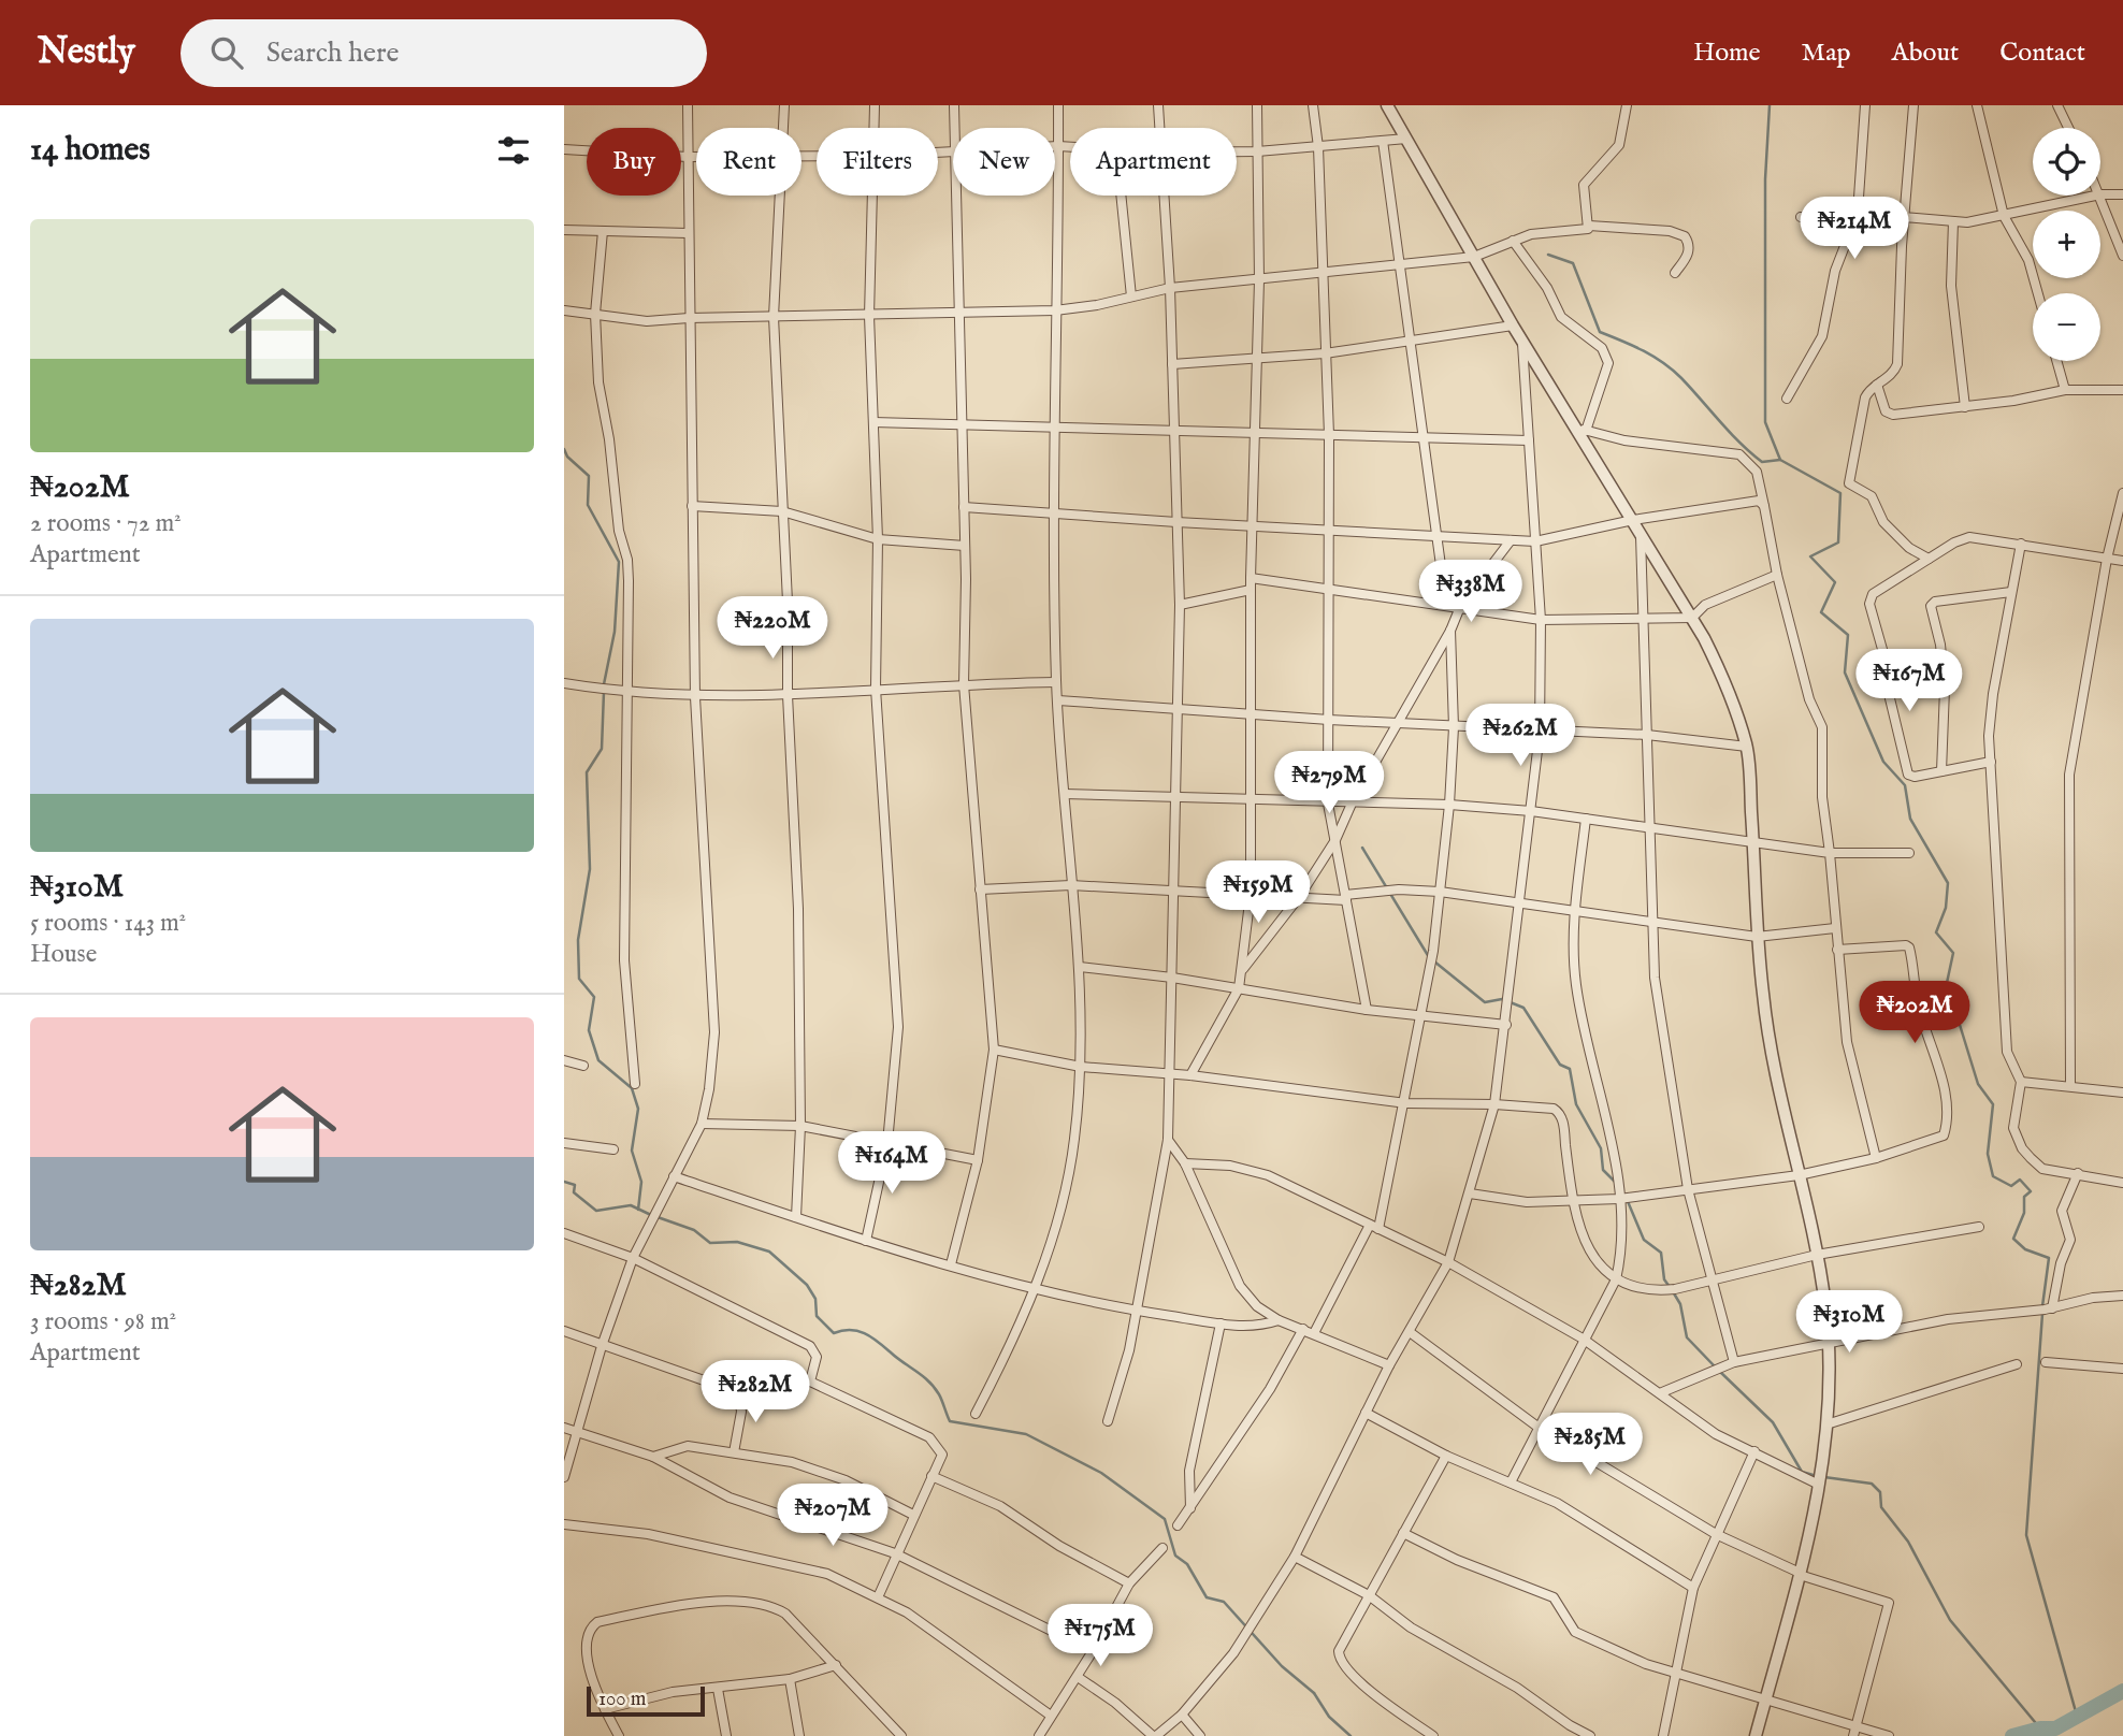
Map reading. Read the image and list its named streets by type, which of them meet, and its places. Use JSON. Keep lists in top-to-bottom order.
{
  "scale_bar": "100 m",
  "page": {
    "header": "Nestly",
    "search": "Search here",
    "nav": [
      "Home",
      "Map",
      "About",
      "Contact"
    ],
    "heading": "14 homes",
    "map_buttons": ["+", "−"],
    "chip": [
      "Buy",
      "Rent",
      "Filters",
      "New",
      "Apartment"
    ],
    "list": [
      {
        "name": "₦202M",
        "note": "2 rooms · 72 m² · Apartment"
      },
      {
        "name": "₦310M",
        "note": "5 rooms · 143 m² · House"
      },
      {
        "name": "₦282M",
        "note": "3 rooms · 98 m² · Apartment"
      }
    ],
    "price": [
      "₦214M",
      "₦338M",
      "₦220M",
      "₦167M",
      "₦262M",
      "₦279M",
      "₦159M",
      "₦202M",
      "₦164M",
      "₦310M",
      "₦282M",
      "₦285M",
      "₦207M",
      "₦175M"
    ],
    "scale": "100 m"
  }
}
